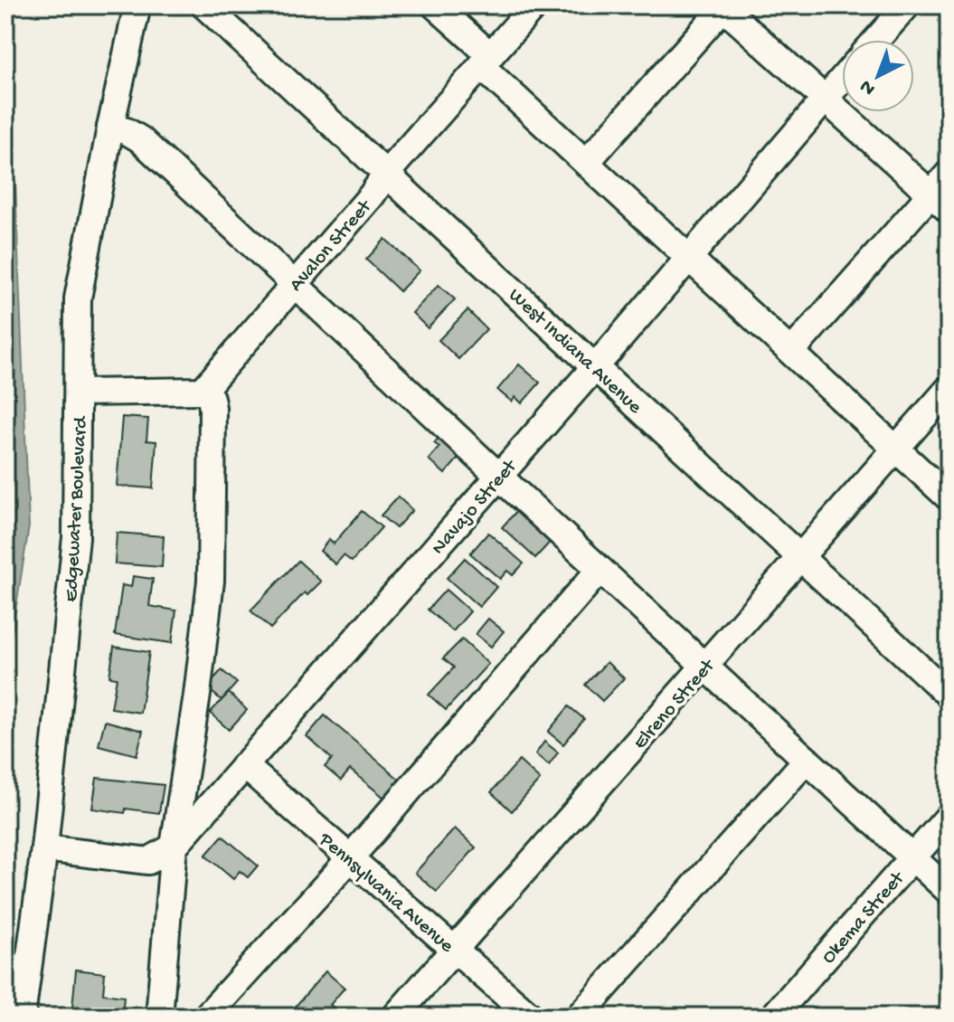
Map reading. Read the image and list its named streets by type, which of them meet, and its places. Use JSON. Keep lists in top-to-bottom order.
{
  "streets": {
    "street": [
      "Avalon Street",
      "West Indiana Avenue",
      "Navajo Street",
      "Edgewater Boulevard",
      "Elreno Street",
      "Pennsylvania Avenue",
      "Okema Street"
    ]
  },
  "crossings": [
    ["Avalon Street", "West Indiana Avenue"],
    ["West Indiana Avenue", "Navajo Street"],
    ["West Indiana Avenue", "Elreno Street"],
    ["Navajo Street", "Edgewater Boulevard"],
    ["Navajo Street", "Pennsylvania Avenue"],
    ["Elreno Street", "Pennsylvania Avenue"]
  ],
  "north": "bottom left"
}
